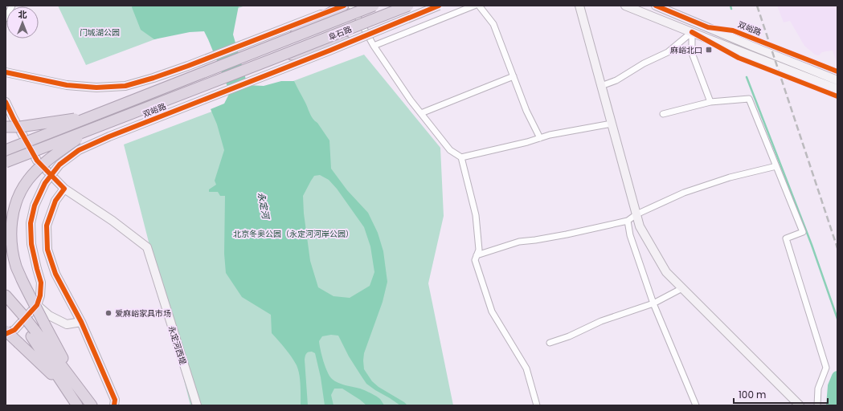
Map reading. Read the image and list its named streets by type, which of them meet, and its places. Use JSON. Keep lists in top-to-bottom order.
{
  "streets": {
    "highway": ["双峪路", "阜石路"],
    "street": ["永定河西堤"]
  },
  "crossings": [
    ["双峪路", "阜石路"]
  ],
  "water": ["永定河"],
  "parks": ["门城湖公园", "北京冬奥公园（永定河河岸公园）"],
  "places": {
    "transit": ["麻峪北口"],
    "other": ["爱麻峪家具市场"]
  },
  "scale_bar": "100 m",
  "north": "top"
}
